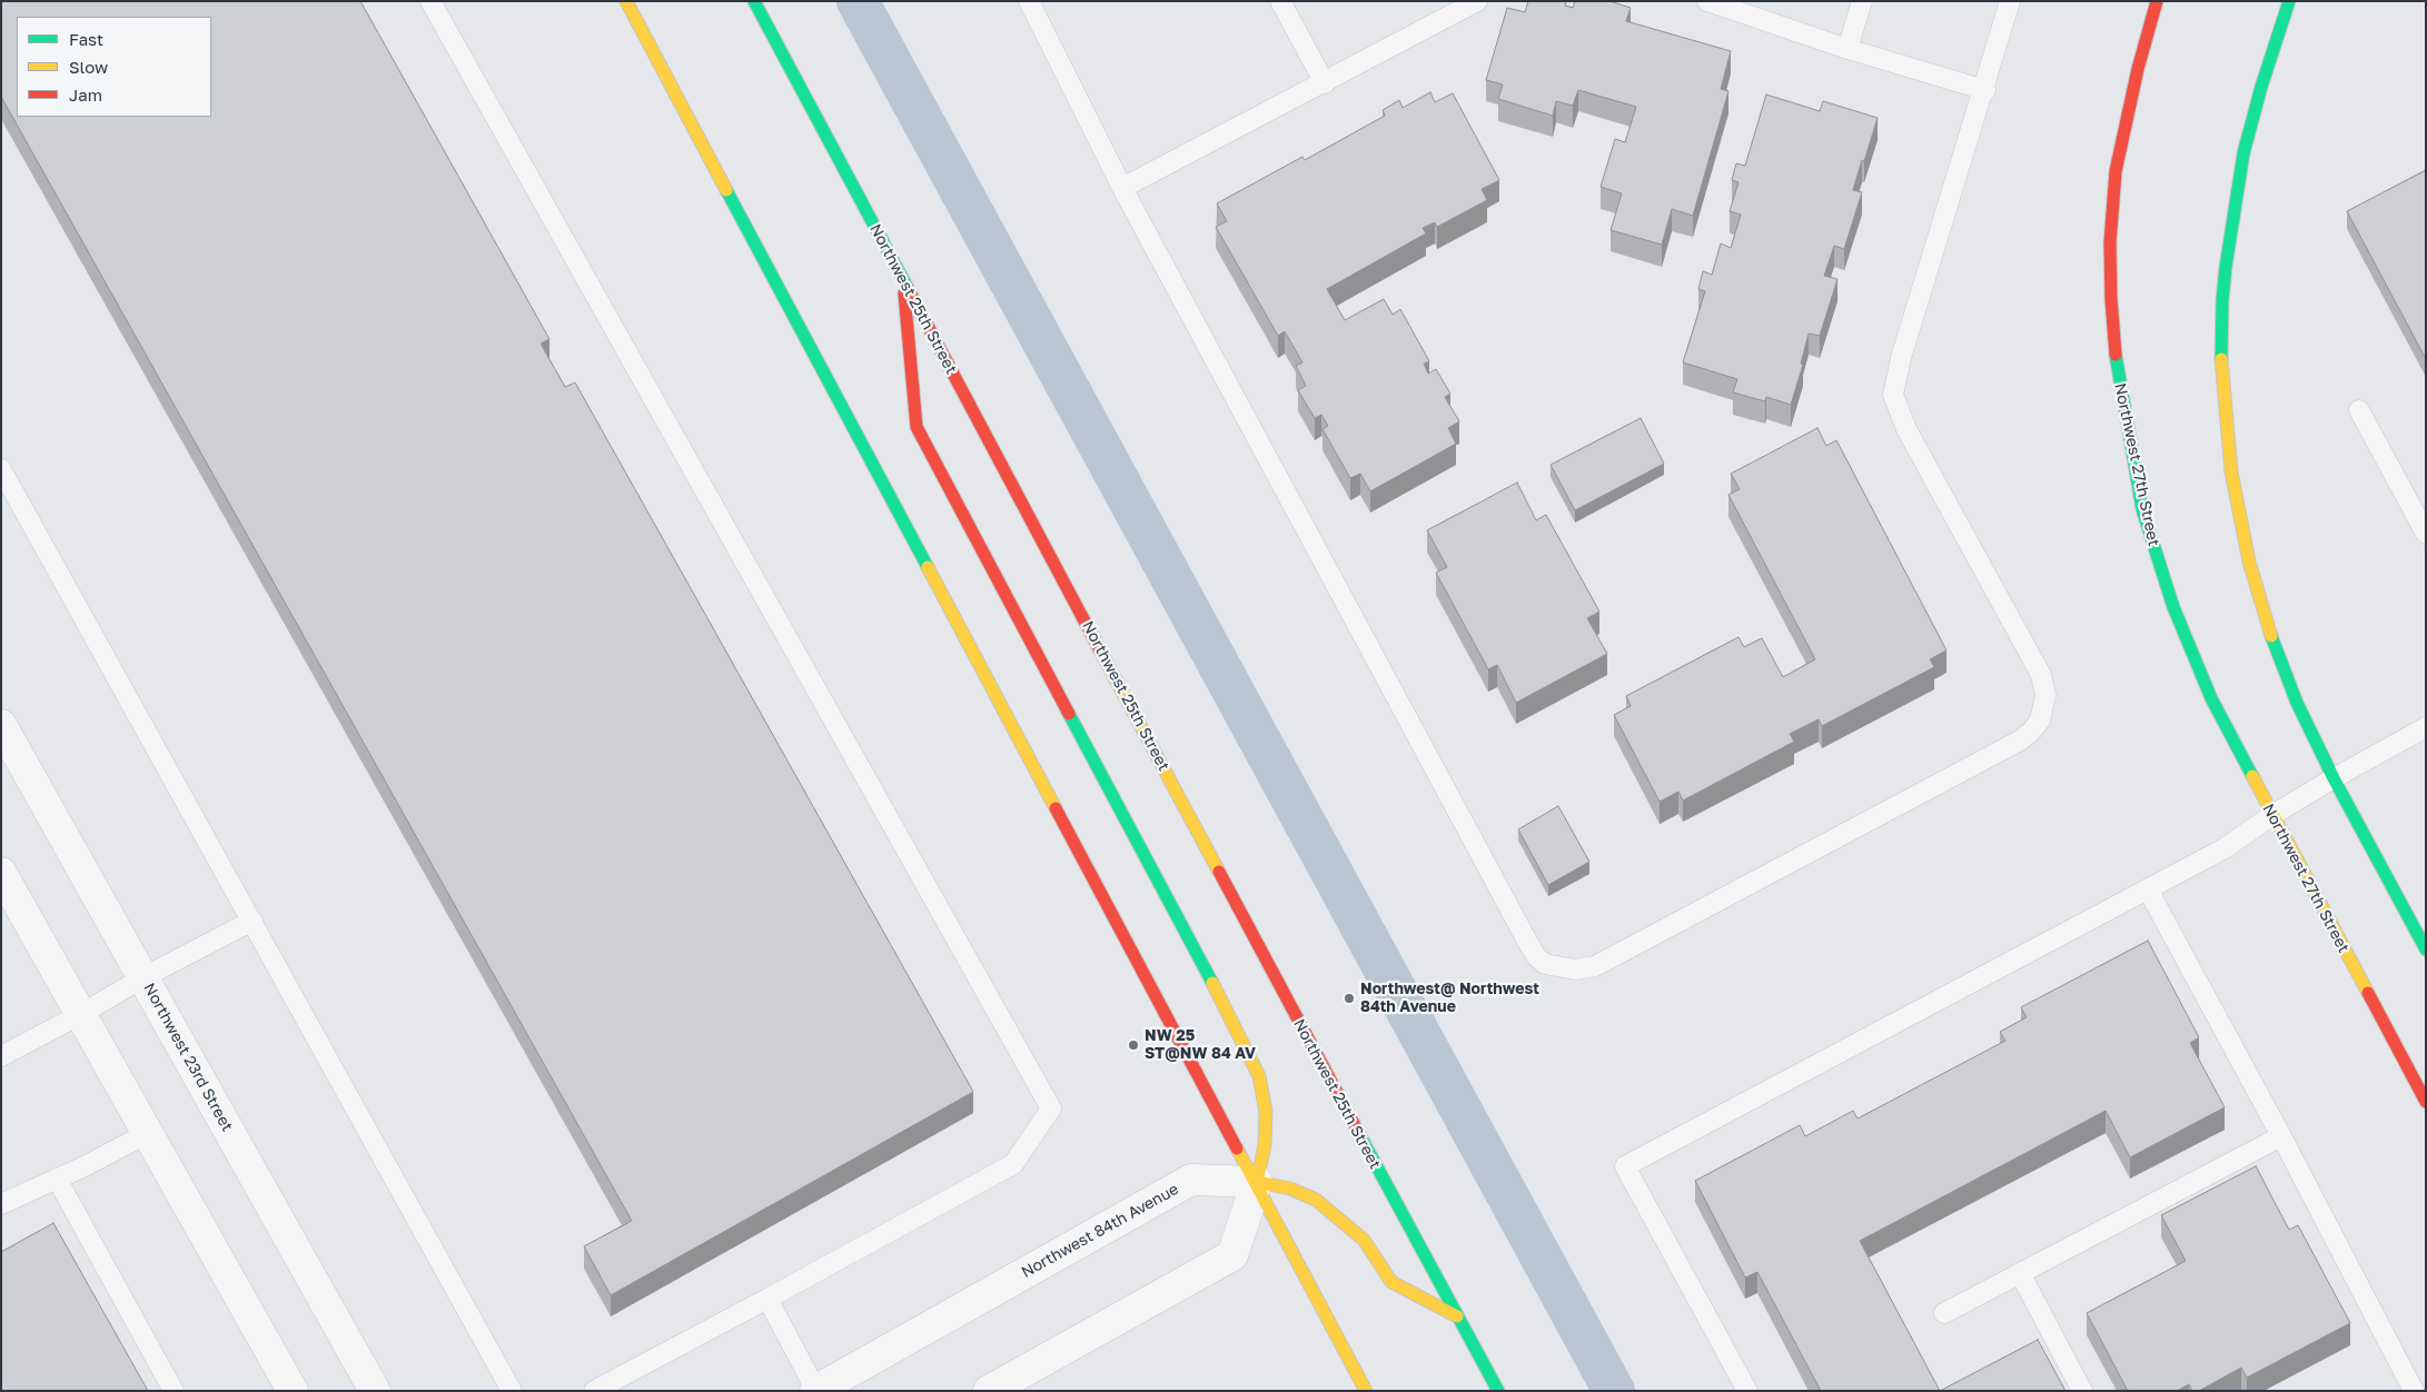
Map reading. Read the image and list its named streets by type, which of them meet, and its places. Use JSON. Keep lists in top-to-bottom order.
{
  "streets": {
    "main road": ["Northwest 25th Street", "Northwest 27th Street"],
    "street": ["Northwest 23rd Street", "Northwest 84th Avenue"]
  },
  "places": ["Northwest@ Northwest 84th Avenue", "NW 25 ST@NW 84 AV"],
  "legend": ["Fast", "Slow", "Jam"]
}
